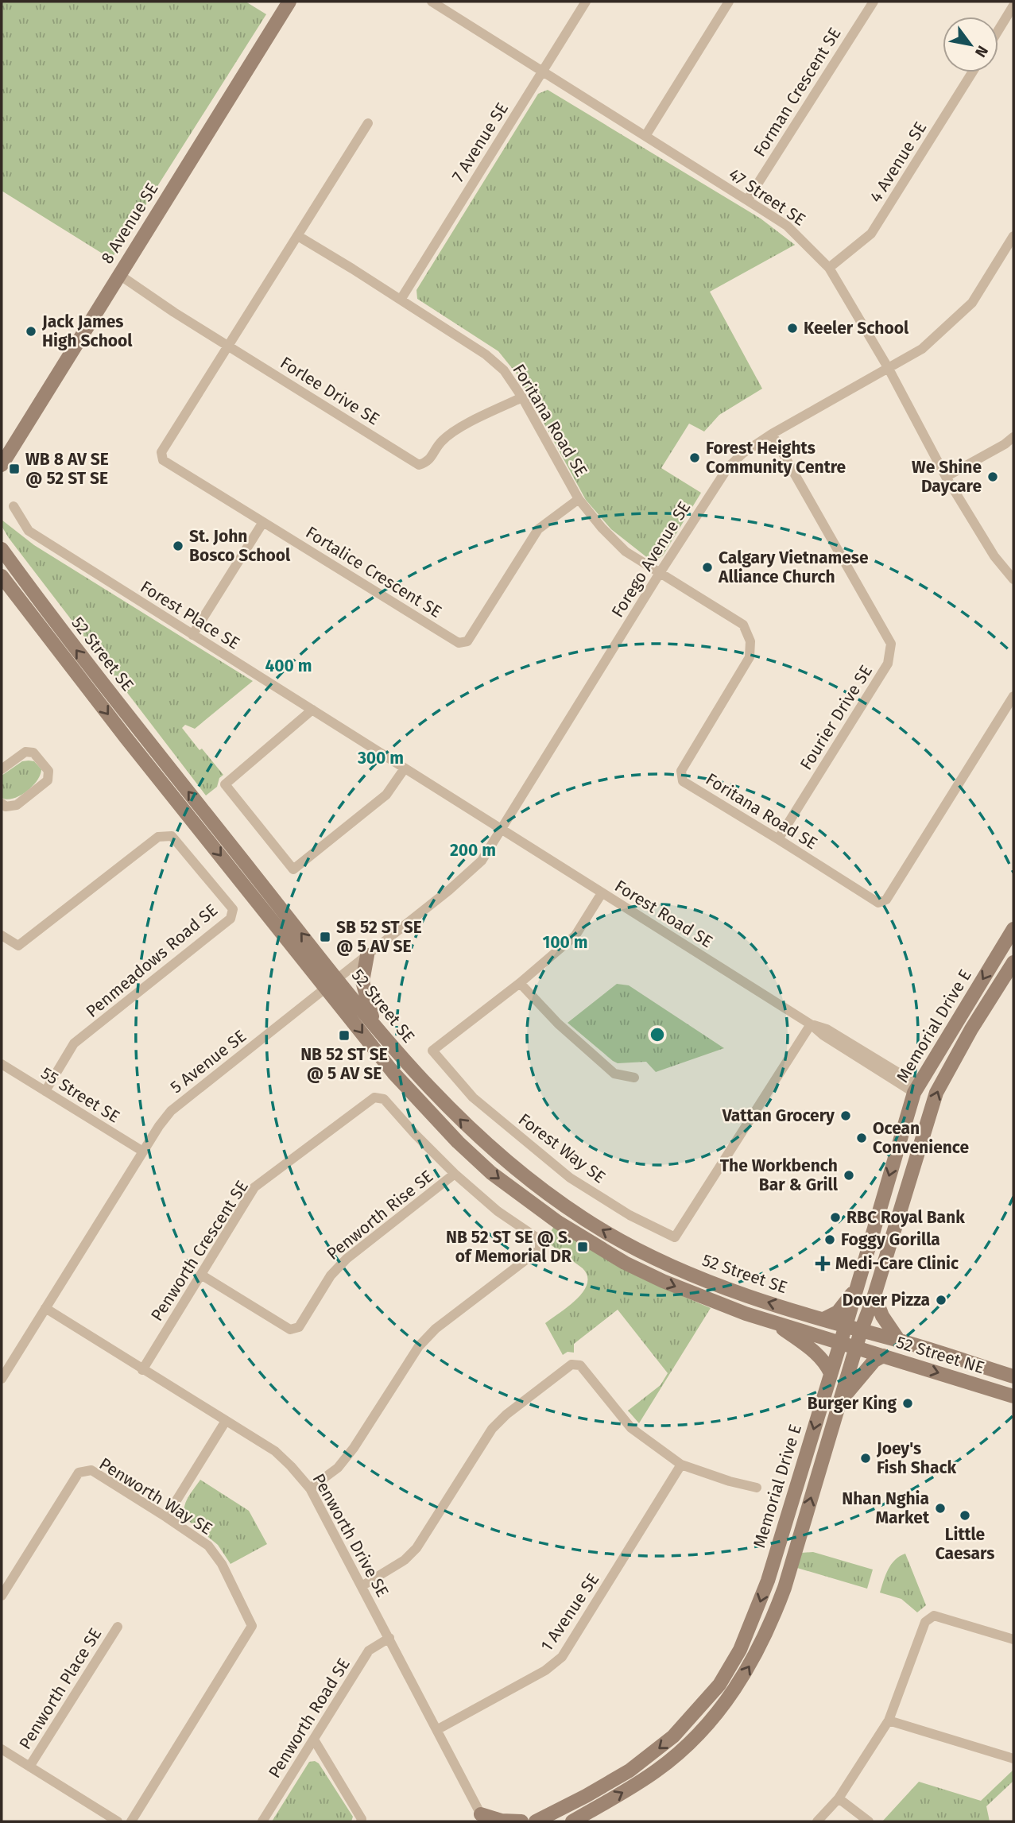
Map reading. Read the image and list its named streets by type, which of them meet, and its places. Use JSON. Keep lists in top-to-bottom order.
{
  "streets": {
    "main road": [
      "8 Avenue SE",
      "52 Street SE",
      "Memorial Drive E",
      "52 Street NE"
    ],
    "street": [
      "Forman Crescent SE",
      "7 Avenue SE",
      "4 Avenue SE",
      "47 Street SE",
      "Forlee Drive SE",
      "Foritana Road SE",
      "Forego Avenue SE",
      "Fortalice Crescent SE",
      "Forest Place SE",
      "Fourier Drive SE",
      "Forest Road SE",
      "Penmeadows Road SE",
      "5 Avenue SE",
      "55 Street SE",
      "Forest Way SE",
      "Penworth Rise SE",
      "Penworth Crescent SE",
      "Penworth Way SE",
      "Penworth Drive SE",
      "1 Avenue SE",
      "Penworth Place SE",
      "Penworth Road SE"
    ]
  },
  "crossings": [
    ["Forman Crescent SE", "47 Street SE"],
    ["7 Avenue SE", "47 Street SE"],
    ["7 Avenue SE", "Foritana Road SE"],
    ["4 Avenue SE", "47 Street SE"],
    ["47 Street SE", "Forego Avenue SE"],
    ["8 Avenue SE", "Forlee Drive SE"],
    ["Forlee Drive SE", "Foritana Road SE"],
    ["Forlee Drive SE", "Fortalice Crescent SE"],
    ["Foritana Road SE", "Forego Avenue SE"],
    ["Foritana Road SE", "Fortalice Crescent SE"],
    ["Foritana Road SE", "Fourier Drive SE"],
    ["Forego Avenue SE", "Forest Place SE"],
    ["Forego Avenue SE", "Fourier Drive SE"],
    ["Forego Avenue SE", "Forest Road SE"],
    ["Forego Avenue SE", "5 Avenue SE"],
    ["Forest Place SE", "Forest Road SE"],
    ["Forest Place SE", "5 Avenue SE"],
    ["52 Street SE", "Memorial Drive E"],
    ["52 Street SE", "5 Avenue SE"],
    ["52 Street SE", "52 Street NE"],
    ["Forest Road SE", "Memorial Drive E"],
    ["Forest Road SE", "5 Avenue SE"],
    ["Forest Road SE", "Forest Way SE"],
    ["Penmeadows Road SE", "55 Street SE"],
    ["Memorial Drive E", "52 Street NE"],
    ["5 Avenue SE", "55 Street SE"],
    ["5 Avenue SE", "Penworth Drive SE"],
    ["Penworth Rise SE", "Penworth Crescent SE"],
    ["Penworth Crescent SE", "Penworth Drive SE"],
    ["Penworth Drive SE", "1 Avenue SE"],
    ["Penworth Drive SE", "Penworth Road SE"]
  ],
  "places": {
    "other": [
      "Keeler School",
      "Jack James High School",
      "Forest Heights Community Centre",
      "We Shine Daycare",
      "St. John Bosco School",
      "Calgary Vietnamese Alliance Church",
      "Vattan Grocery",
      "Ocean Convenience",
      "The Workbench Bar & Grill",
      "RBC Royal Bank",
      "Foggy Gorilla",
      "Dover Pizza",
      "Burger King",
      "Joey's Fish Shack",
      "Nhan Nghia Market",
      "Little Caesars"
    ],
    "transit": [
      "WB 8 AV SE @ 52 ST SE",
      "SB 52 ST SE @ 5 AV SE",
      "NB 52 ST SE @ 5 AV SE",
      "NB 52 ST SE @ S. of Memorial DR"
    ],
    "health": ["Medi-Care Clinic"]
  },
  "north": "bottom right",
  "rings": [
    "400 m",
    "300 m",
    "200 m",
    "100 m"
  ]
}
